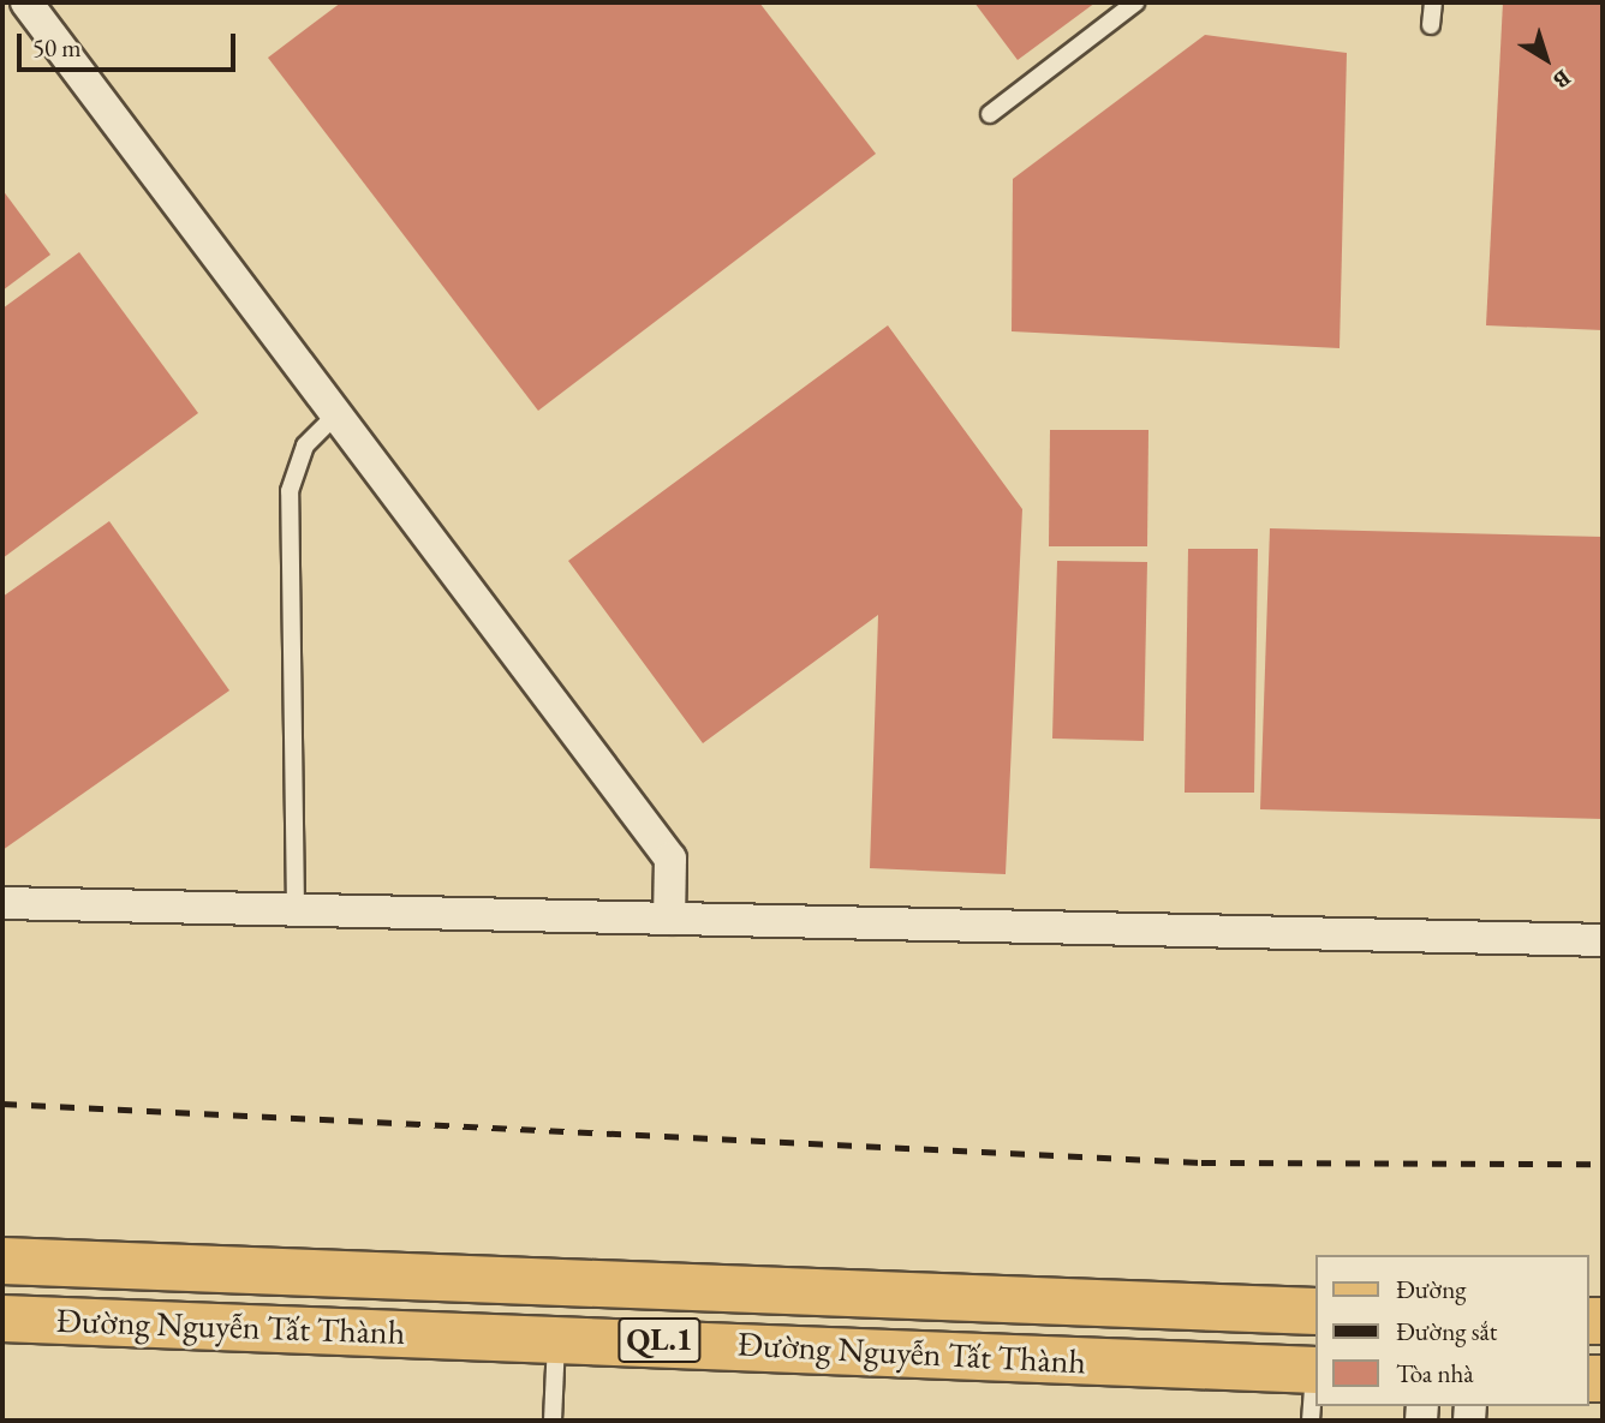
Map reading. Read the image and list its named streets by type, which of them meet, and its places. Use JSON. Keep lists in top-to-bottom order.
{
  "streets": {
    "main road": ["Đường Nguyễn Tất Thành", "QL.1"]
  },
  "legend": ["Đường", "Đường sắt", "Tòa nhà"],
  "scale_bar": "50 m",
  "north": "bottom right"
}
